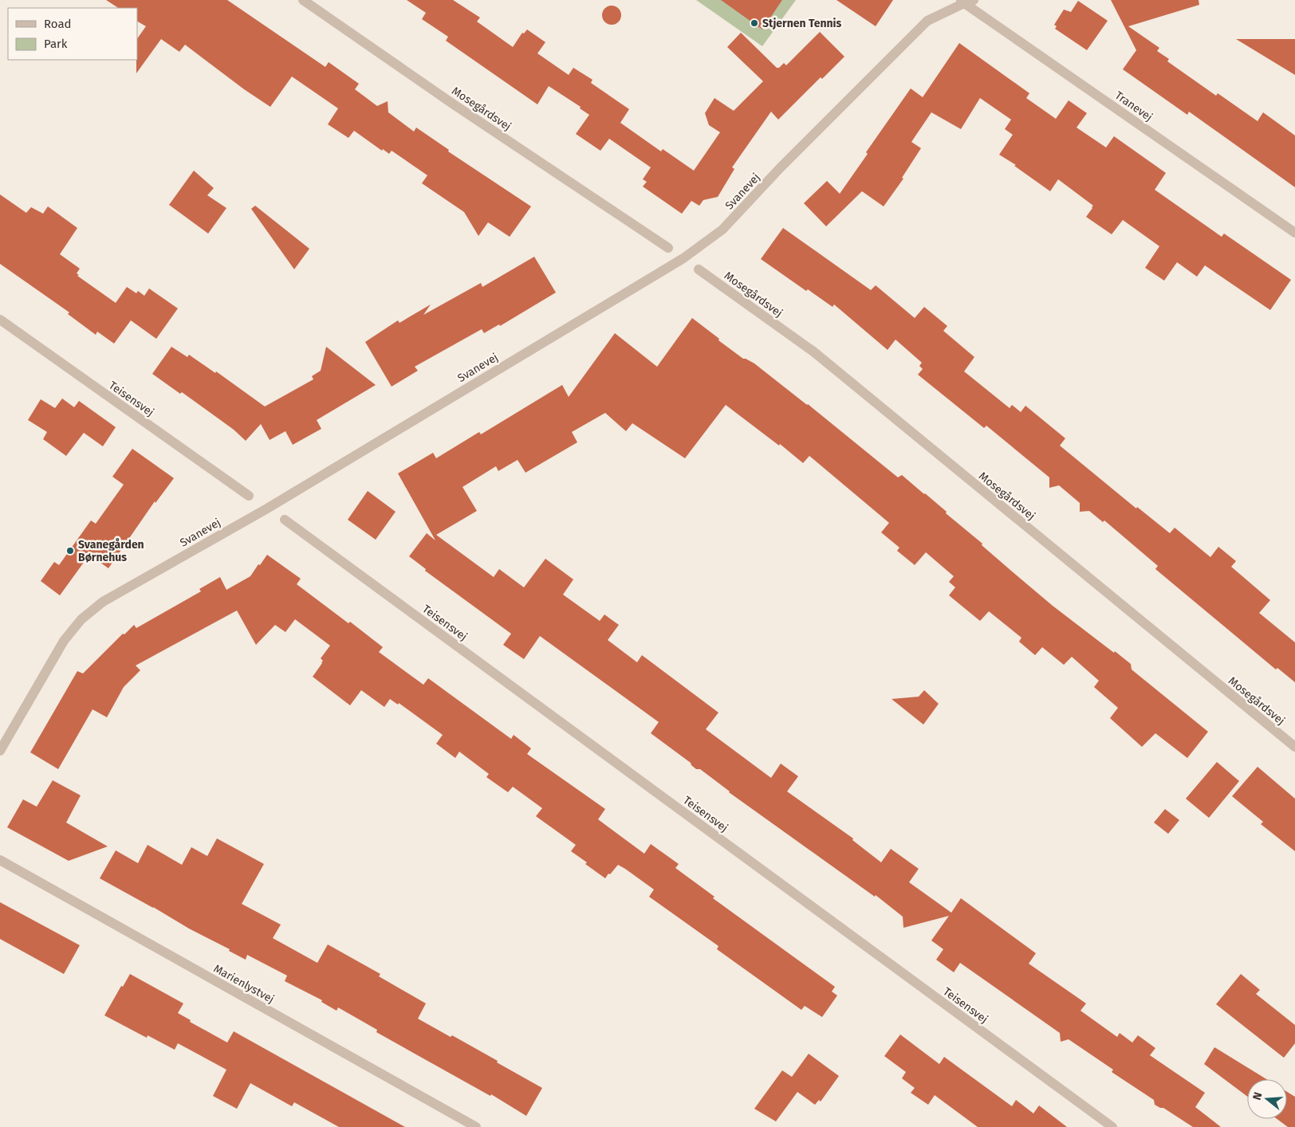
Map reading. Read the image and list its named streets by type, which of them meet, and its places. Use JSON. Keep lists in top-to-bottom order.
{
  "streets": {
    "street": [
      "Tranevej",
      "Mosegårdsvej",
      "Svanevej",
      "Teisensvej",
      "Marienlystvej"
    ]
  },
  "crossings": [
    ["Tranevej", "Svanevej"]
  ],
  "places": ["Stjernen Tennis", "Svanegården Børnehus"],
  "legend": ["Road", "Park"],
  "north": "left"
}
